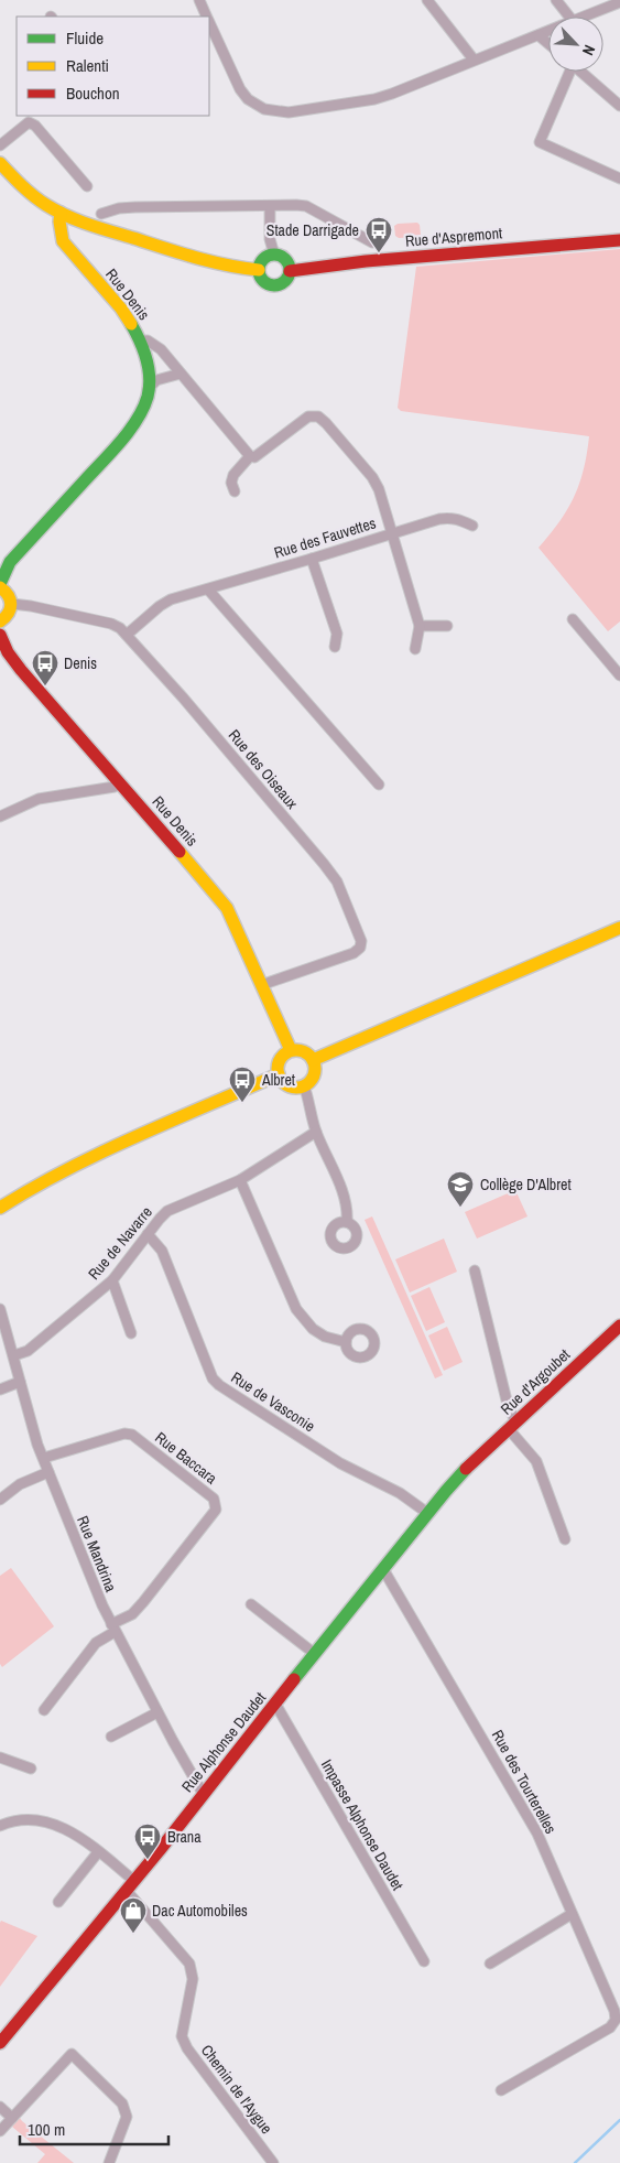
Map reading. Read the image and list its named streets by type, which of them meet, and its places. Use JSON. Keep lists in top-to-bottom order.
{
  "streets": {
    "street": [
      "Rue d'Aspremont",
      "Rue Denis",
      "Rue des Fauvettes",
      "Rue des Oiseaux",
      "Rue de Navarre",
      "Rue d'Argoubet",
      "Rue de Vasconie",
      "Rue Baccara",
      "Rue Mandrina",
      "Rue Alphonse Daudet",
      "Rue des Tourterelles",
      "Impasse Alphonse Daudet",
      "Chemin de l'Aygue"
    ]
  },
  "crossings": [
    ["Rue Denis", "Rue des Oiseaux"],
    ["Rue des Fauvettes", "Rue des Oiseaux"],
    ["Rue de Navarre", "Rue de Vasconie"],
    ["Rue de Navarre", "Rue Mandrina"],
    ["Rue d'Argoubet", "Rue Alphonse Daudet"],
    ["Rue de Vasconie", "Rue Alphonse Daudet"],
    ["Rue Baccara", "Rue Mandrina"],
    ["Rue Mandrina", "Rue Alphonse Daudet"],
    ["Rue Alphonse Daudet", "Rue des Tourterelles"],
    ["Rue Alphonse Daudet", "Impasse Alphonse Daudet"],
    ["Rue Alphonse Daudet", "Chemin de l'Aygue"]
  ],
  "places": {
    "bus stop": [
      "Stade Darrigade",
      "Denis",
      "Albret",
      "Brana"
    ],
    "school or university": ["Collège D'Albret"],
    "shop": ["Dac Automobiles"]
  },
  "legend": ["Fluide", "Ralenti", "Bouchon"],
  "scale_bar": "100 m",
  "north": "bottom right"
}
